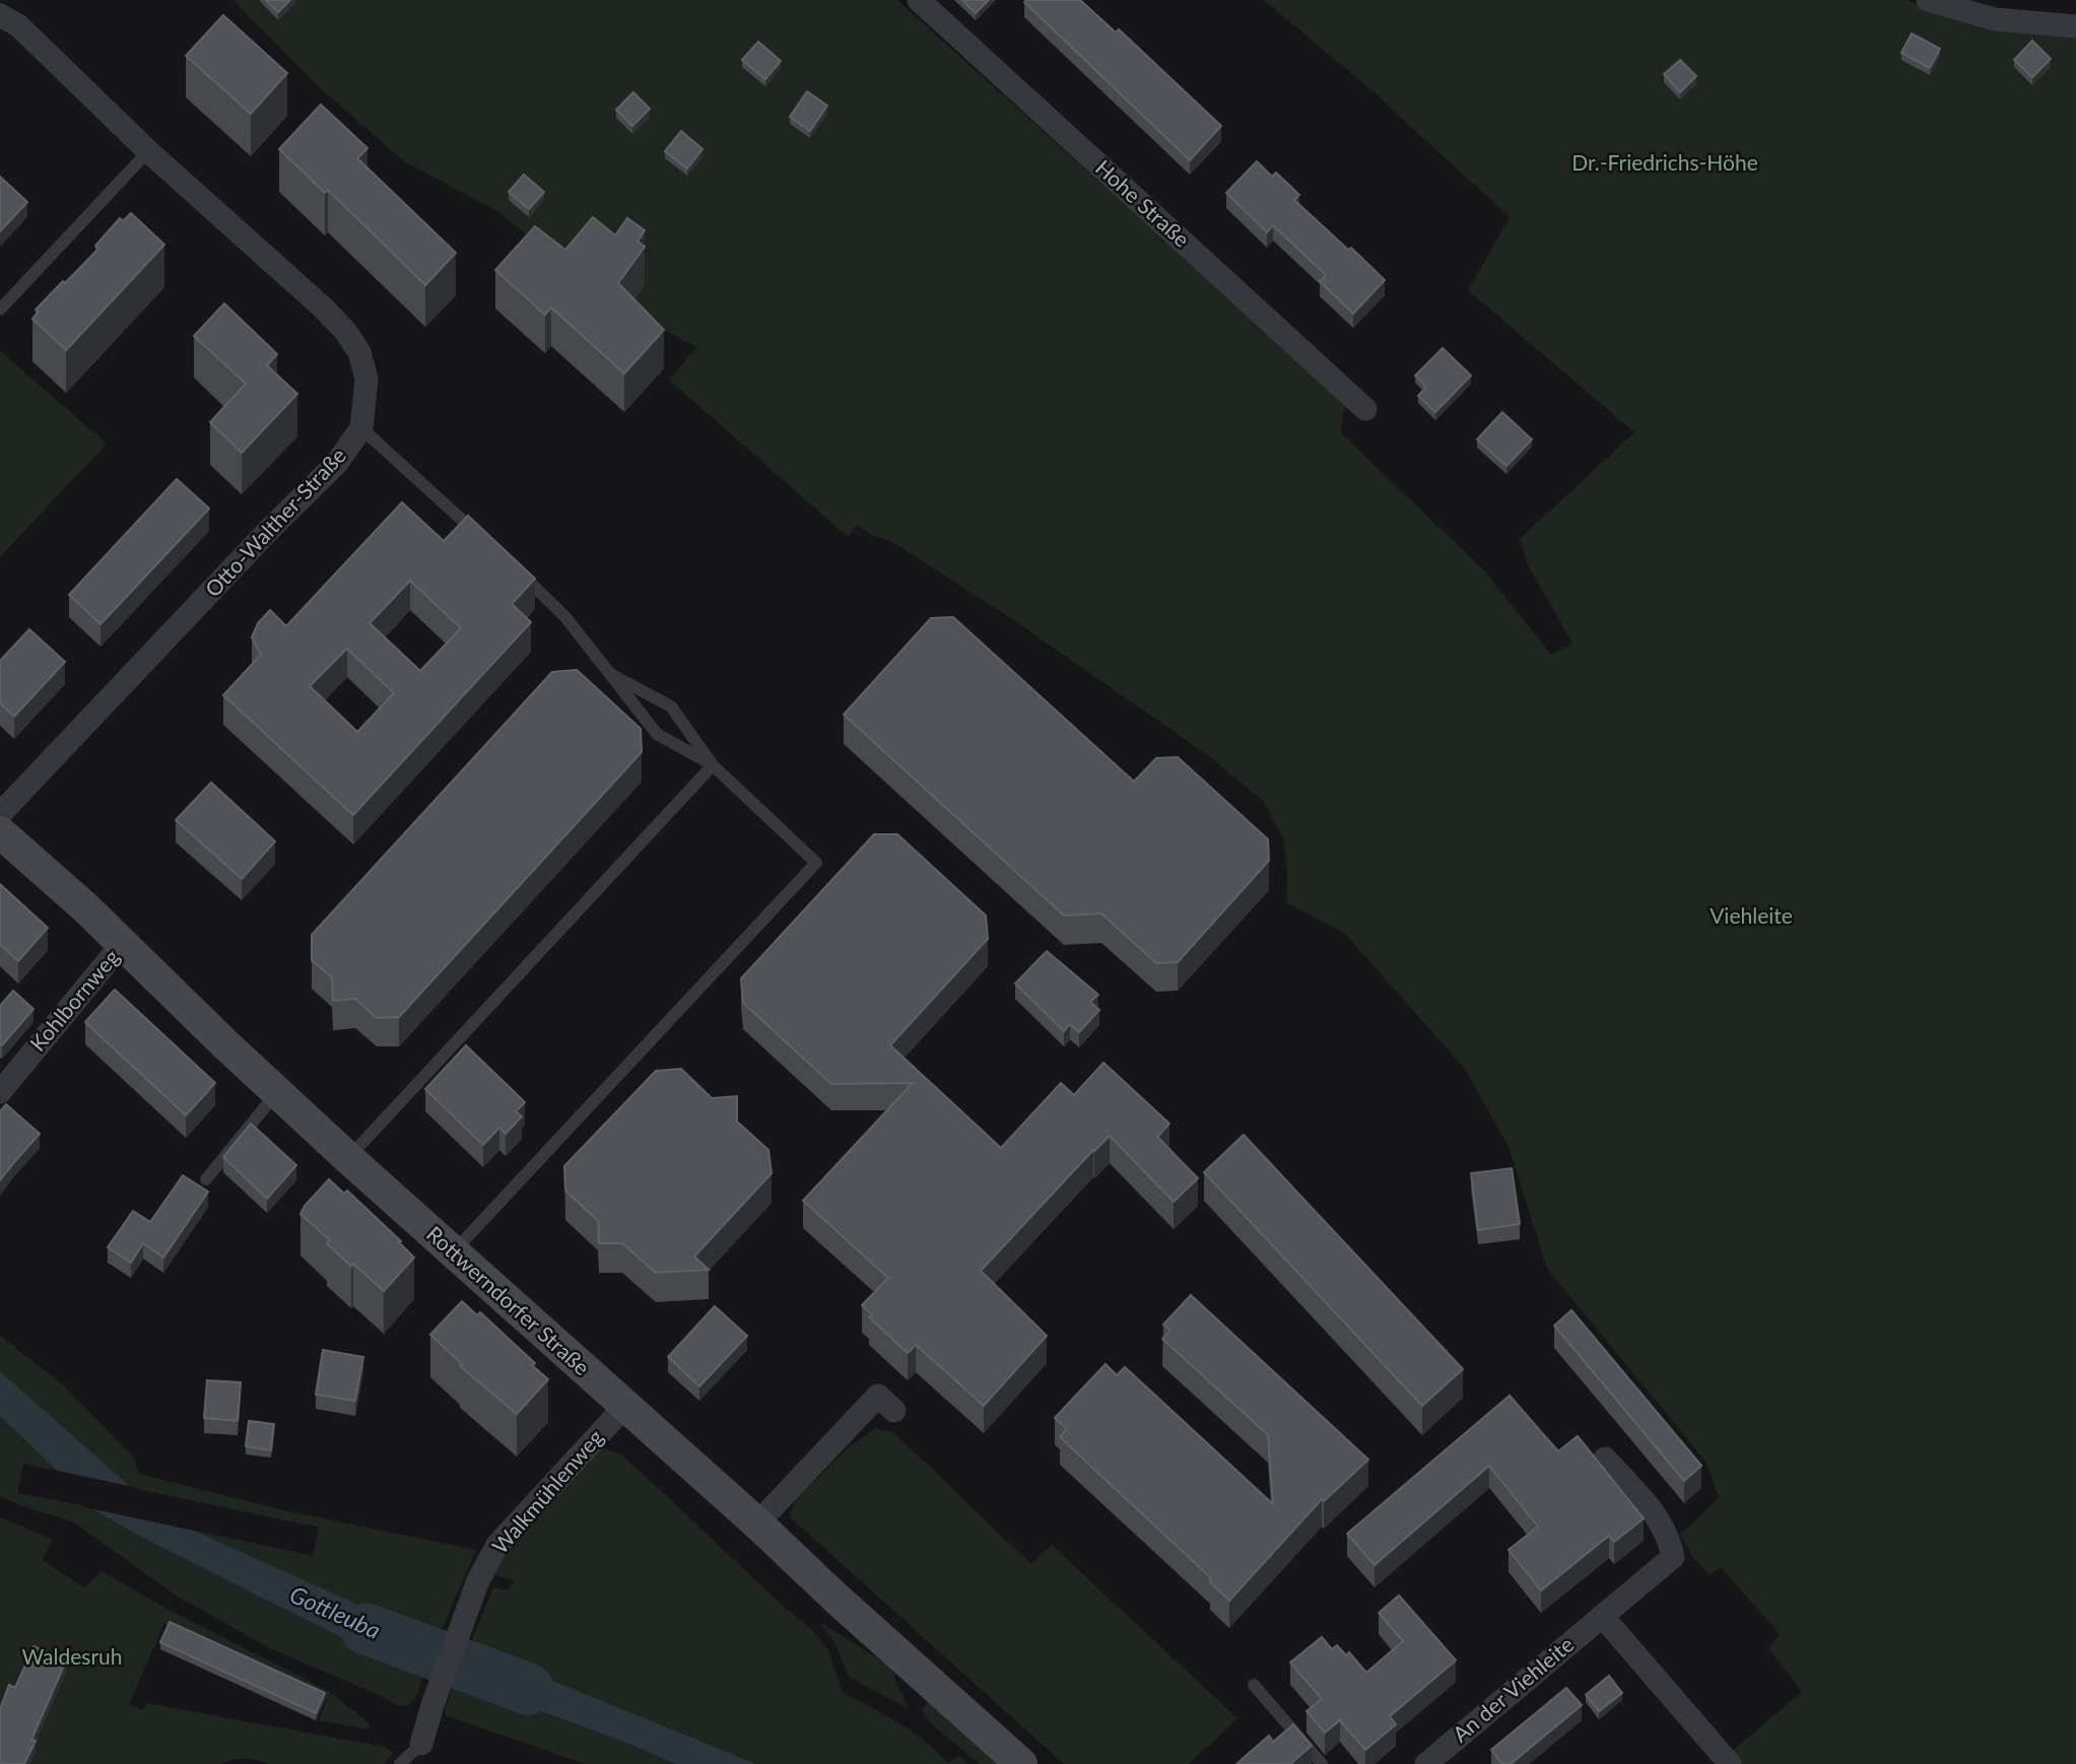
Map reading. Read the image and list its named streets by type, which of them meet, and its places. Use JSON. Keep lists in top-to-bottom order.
{
  "streets": {
    "main road": ["Rottwerndorfer Straße"],
    "street": [
      "Hohe Straße",
      "Otto-Walther-Straße",
      "Kohlbornweg",
      "Walkmühlenweg",
      "An der Viehleite"
    ]
  },
  "crossings": [
    ["Kohlbornweg", "Rottwerndorfer Straße"],
    ["Rottwerndorfer Straße", "Walkmühlenweg"]
  ],
  "water": ["Gottleuba"],
  "parks": ["Dr.-Friedrichs-Höhe", "Viehleite", "Waldesruh"]
}
